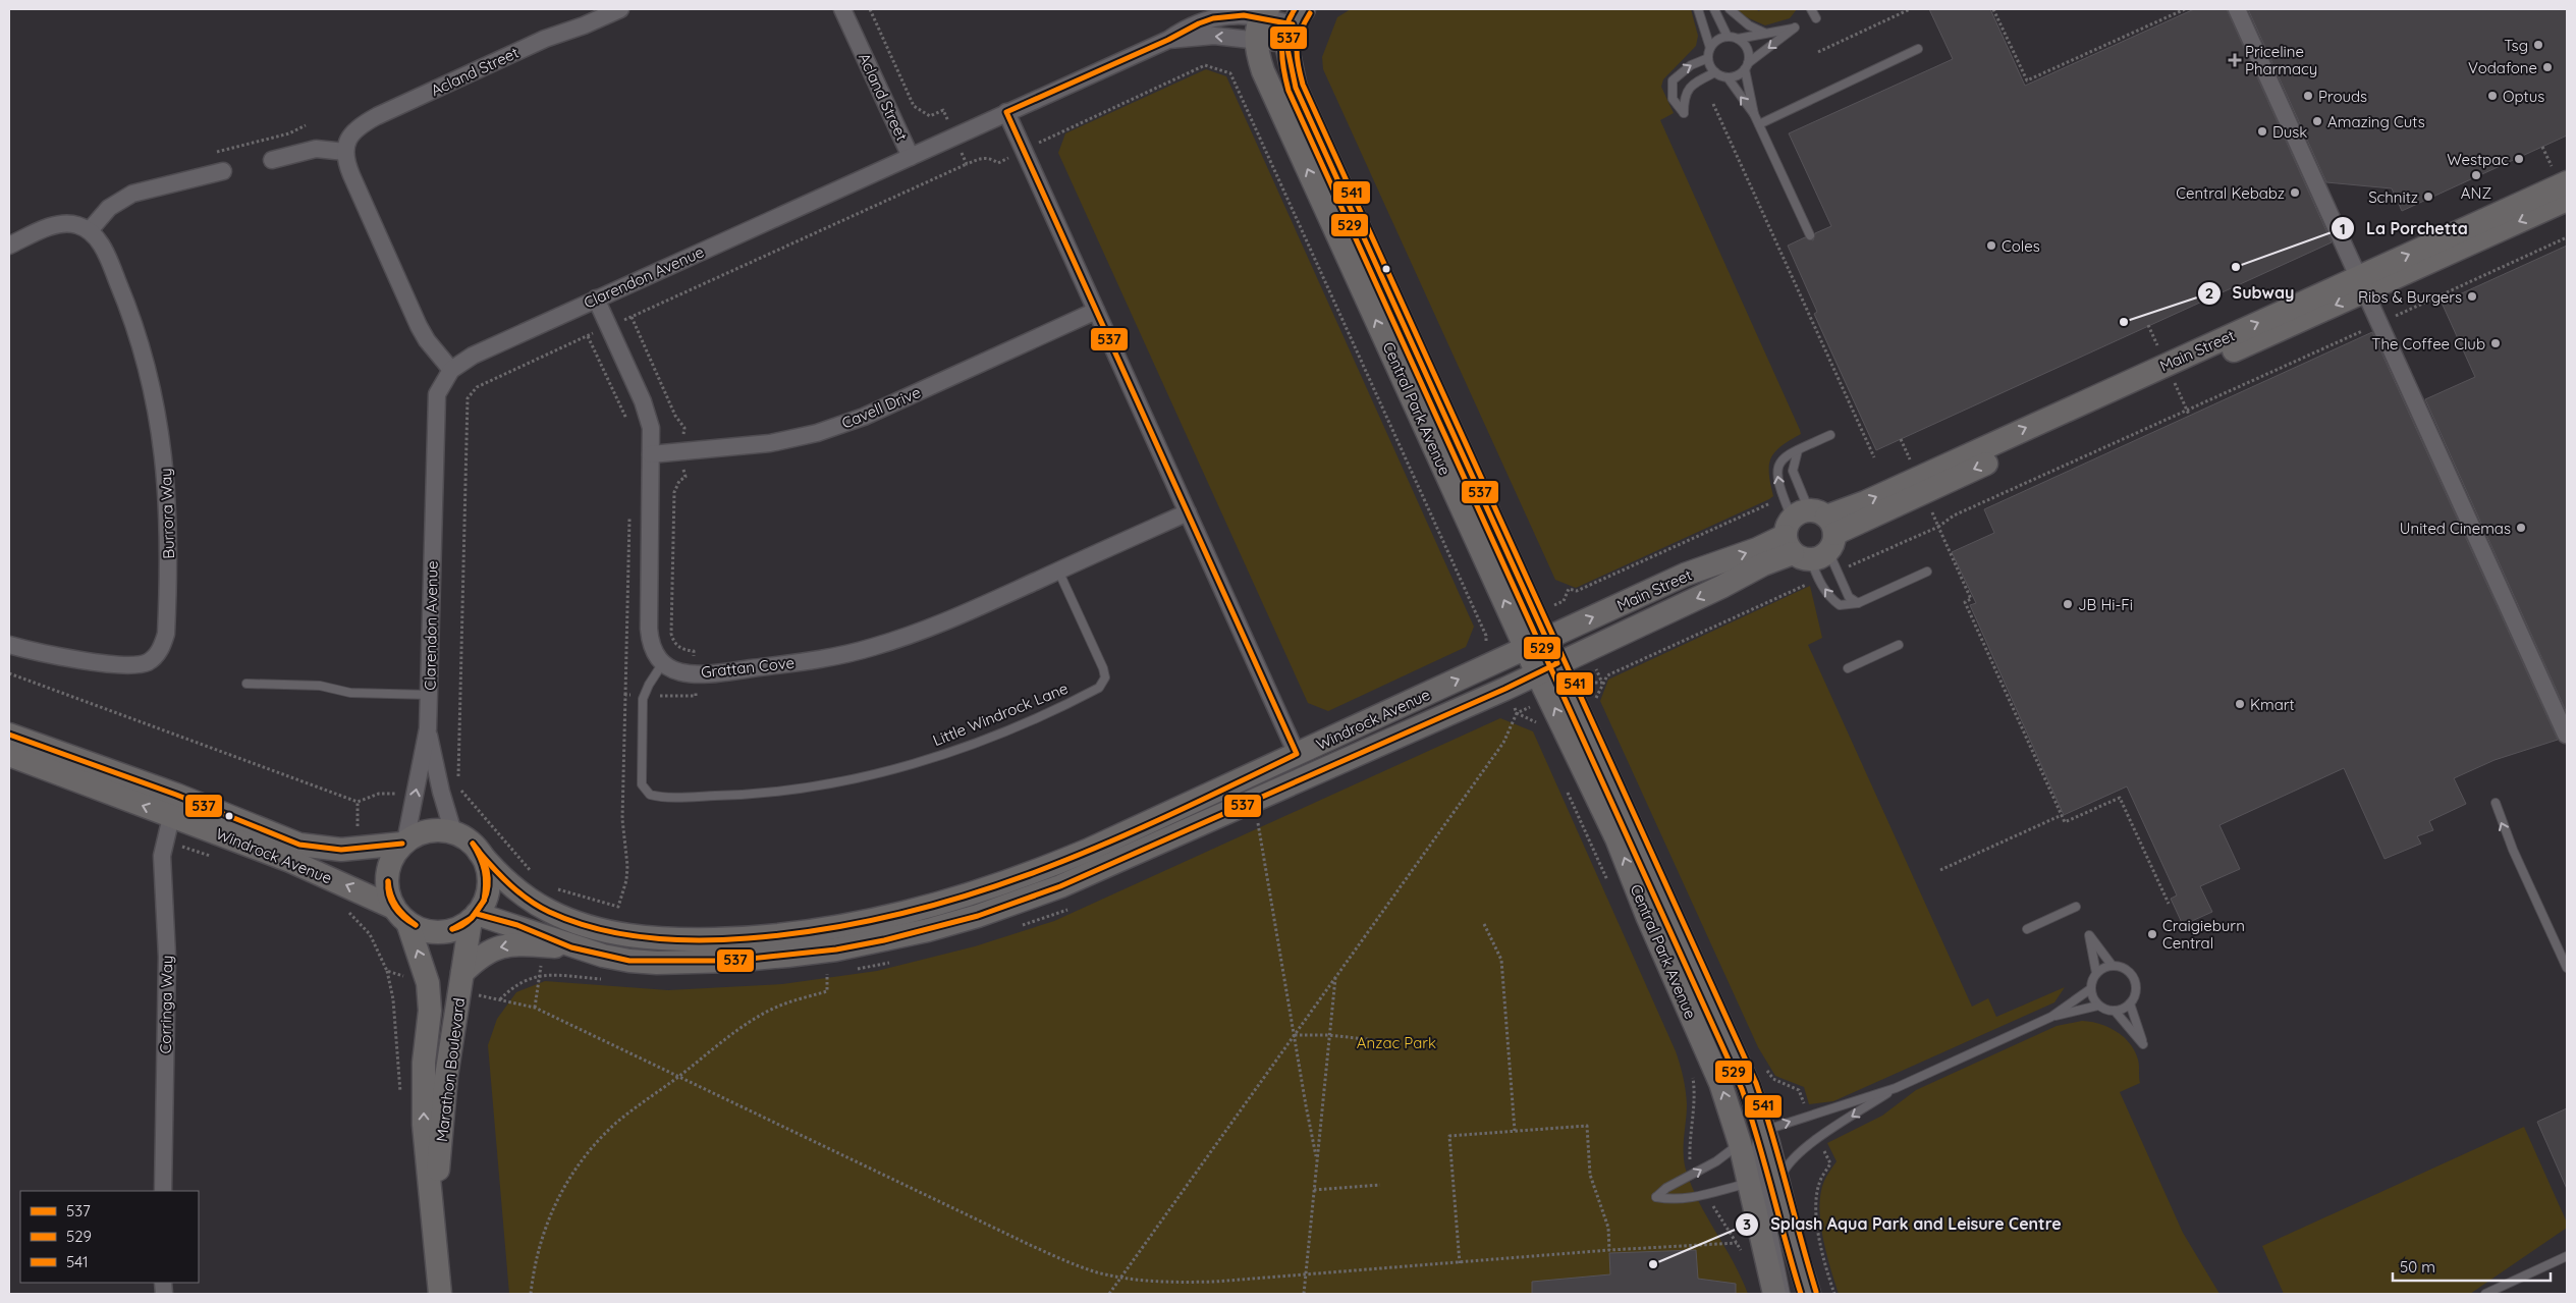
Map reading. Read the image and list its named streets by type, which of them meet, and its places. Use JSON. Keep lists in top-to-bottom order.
{
  "streets": {
    "street": [
      "Acland Street",
      "Clarendon Avenue",
      "Main Street",
      "Cavell Drive",
      "Central Park Avenue",
      "Burrora Way",
      "Grattan Cove",
      "Windrock Avenue",
      "Corringa Way",
      "Marathon Boulevard"
    ],
    "lane": ["Little Windrock Lane"]
  },
  "crossings": [
    ["Acland Street", "Clarendon Avenue"],
    ["Clarendon Avenue", "Central Park Avenue"],
    ["Clarendon Avenue", "Windrock Avenue"],
    ["Clarendon Avenue", "Marathon Boulevard"],
    ["Main Street", "Central Park Avenue"],
    ["Main Street", "Windrock Avenue"],
    ["Central Park Avenue", "Windrock Avenue"],
    ["Grattan Cove", "Little Windrock Lane"],
    ["Windrock Avenue", "Corringa Way"],
    ["Windrock Avenue", "Marathon Boulevard"]
  ],
  "parks": ["Anzac Park"],
  "places": {
    "other": [
      "Tsg",
      "Vodafone",
      "Prouds",
      "Optus",
      "Amazing Cuts",
      "Dusk",
      "Westpac",
      "ANZ",
      "Central Kebabz",
      "Schnitz",
      "Coles",
      "La Porchetta",
      "Ribs & Burgers",
      "Subway",
      "The Coffee Club",
      "United Cinemas",
      "JB Hi-Fi",
      "Kmart",
      "Craigieburn Central",
      "Splash Aqua Park and Leisure Centre"
    ],
    "health": ["Priceline Pharmacy"]
  },
  "lines": ["transit line 529", "transit line 541", "transit line 537"],
  "legend": ["537", "529", "541"],
  "scale_bar": "50 m"
}
